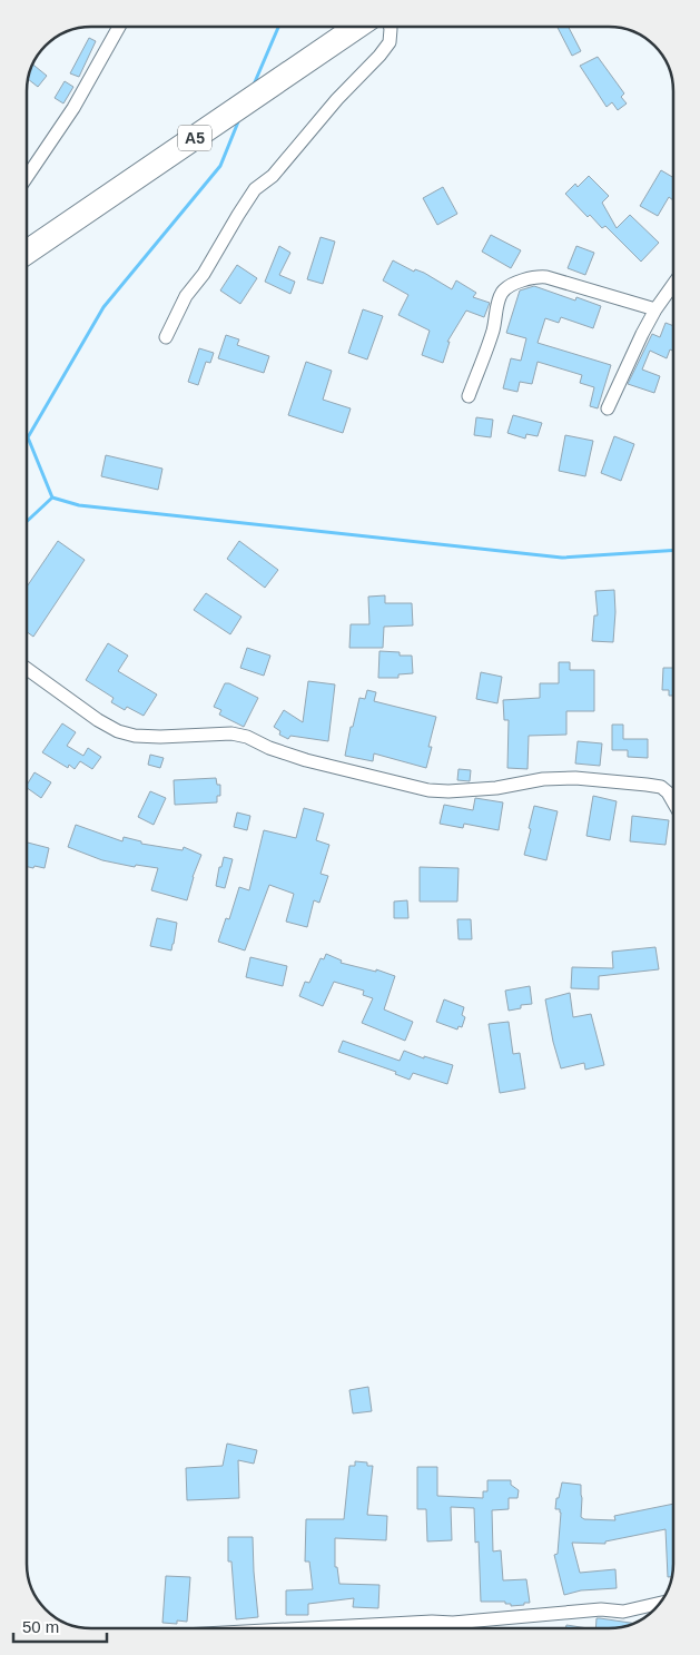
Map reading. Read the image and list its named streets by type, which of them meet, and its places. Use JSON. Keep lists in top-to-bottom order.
{
  "streets": {
    "highway": ["A5"]
  },
  "scale_bar": "50 m"
}
